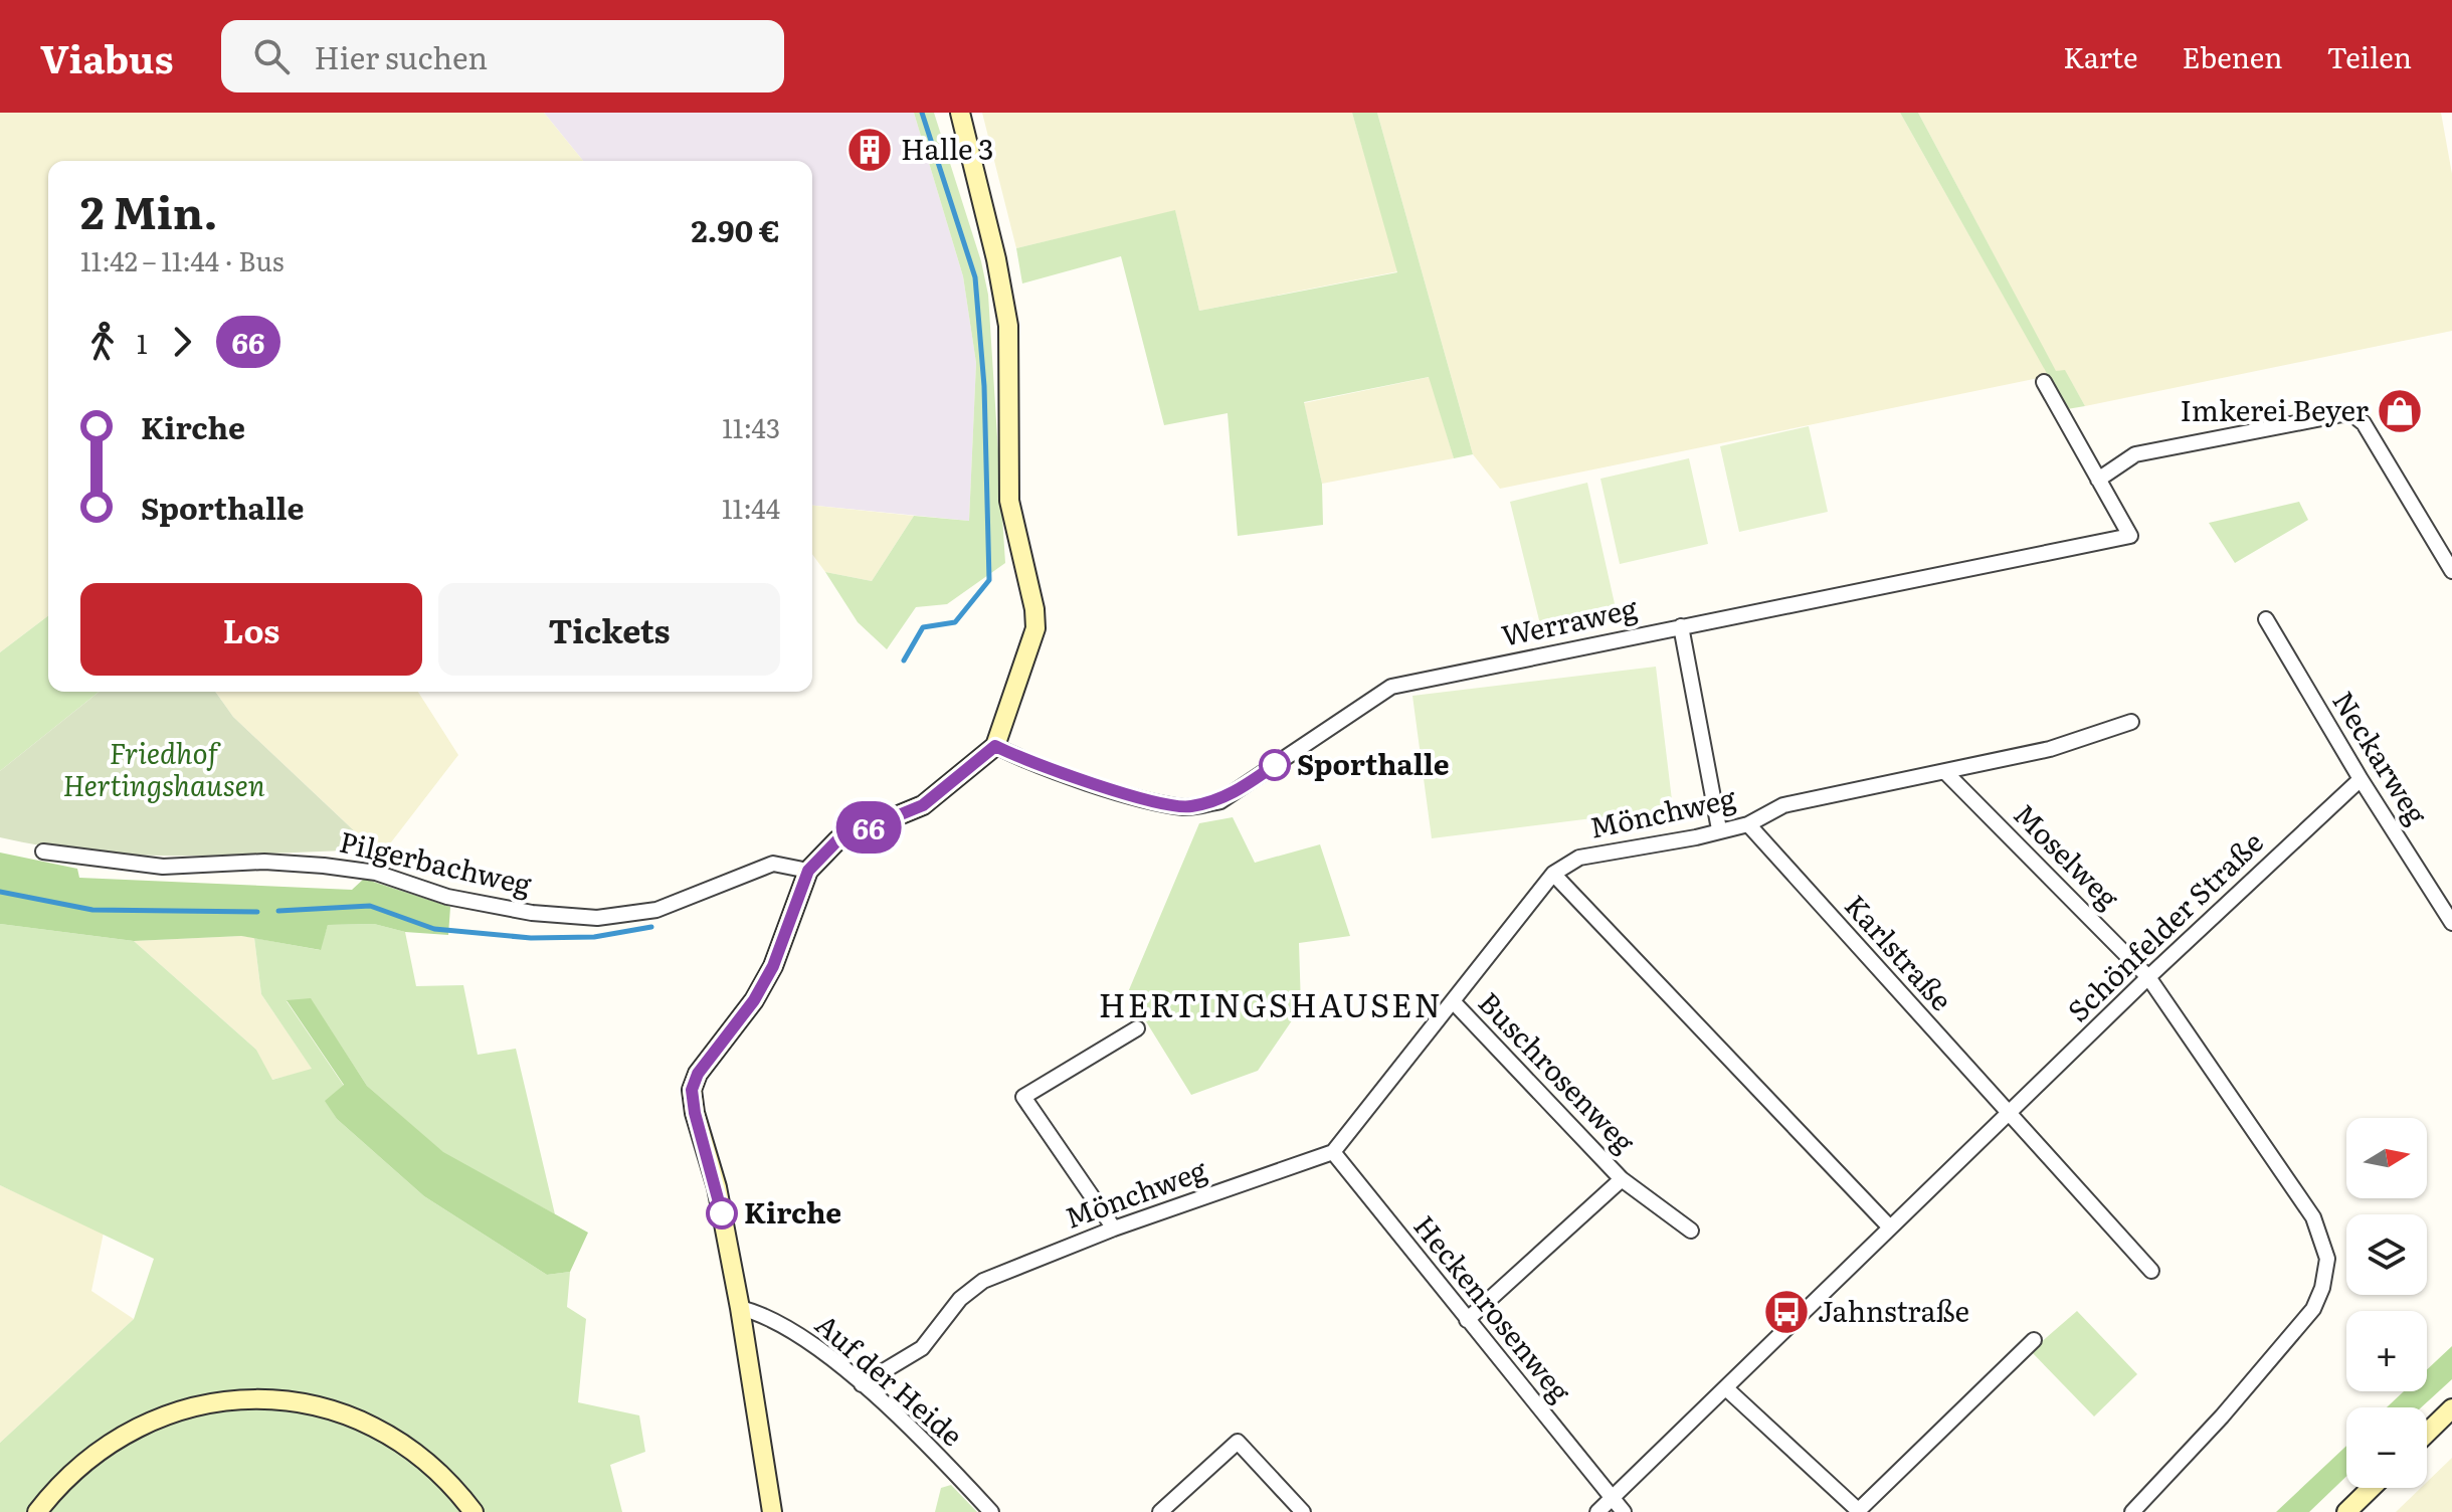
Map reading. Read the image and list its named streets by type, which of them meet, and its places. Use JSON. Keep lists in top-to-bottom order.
{
  "streets": {
    "street": [
      "Werraweg",
      "Neckarweg",
      "Mönchweg",
      "Moselweg",
      "Pilgerbachweg",
      "Schönfelder Straße",
      "Karlstraße",
      "Buschrosenweg",
      "Heckenrosenweg",
      "Auf der Heide"
    ]
  },
  "crossings": [
    ["Neckarweg", "Schönfelder Straße"],
    ["Mönchweg", "Moselweg"],
    ["Mönchweg", "Karlstraße"],
    ["Mönchweg", "Buschrosenweg"],
    ["Mönchweg", "Heckenrosenweg"],
    ["Mönchweg", "Auf der Heide"],
    ["Moselweg", "Schönfelder Straße"],
    ["Schönfelder Straße", "Karlstraße"],
    ["Schönfelder Straße", "Heckenrosenweg"],
    ["Buschrosenweg", "Heckenrosenweg"]
  ],
  "districts": ["HERTINGSHAUSEN"],
  "parks": ["Friedhof Hertingshausen"],
  "places": {
    "building": ["Halle 3"],
    "shop": ["Imkerei Beyer"],
    "other": ["Sporthalle", "Kirche"],
    "bus stop": ["Jahnstraße"]
  },
  "lines": ["bus line 66"],
  "north": "right",
  "page": {
    "header": "Viabus",
    "search": "Hier suchen",
    "nav": ["Karte", "Ebenen", "Teilen"],
    "on_map": "66",
    "heading": ["2 Min.", "11:42 – 11:44 · Bus", "2.90 €"],
    "legs": ["1", "66"],
    "list": [
      {
        "name": "Kirche",
        "value": "11:43"
      },
      {
        "name": "Sporthalle",
        "value": "11:44"
      }
    ],
    "buttons": ["Los", "Tickets"],
    "map_buttons": ["+", "−"]
  }
}
